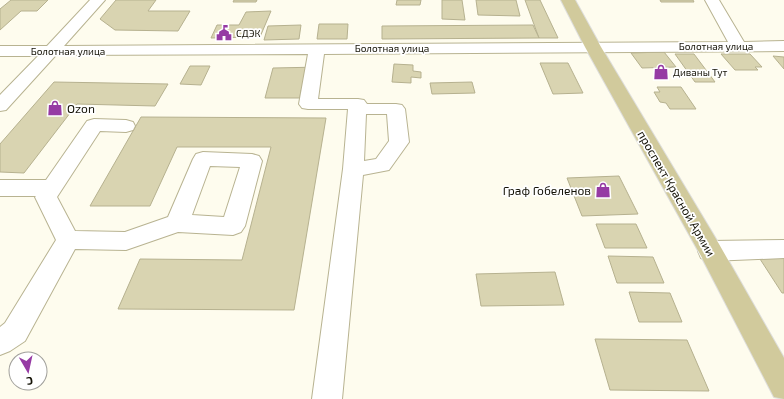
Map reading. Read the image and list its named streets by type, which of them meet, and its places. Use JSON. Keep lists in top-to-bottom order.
{
  "streets": {
    "main road": ["проспект Красной Армии"],
    "street": ["Болотная улица"]
  },
  "crossings": [
    ["Болотная улица", "проспект Красной Армии"]
  ],
  "places": {
    "public building": ["СДЭК"],
    "shop": ["Диваны Тут", "Ozon", "Граф Гобеленов"]
  },
  "north": "bottom"
}
